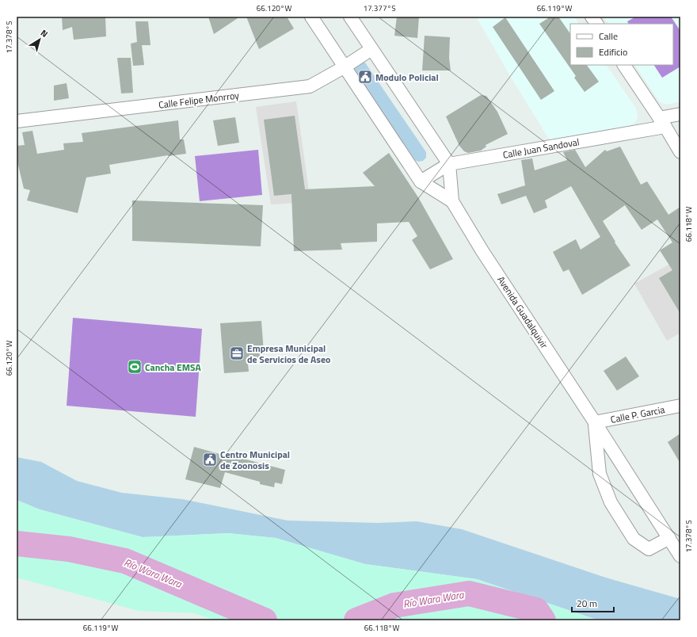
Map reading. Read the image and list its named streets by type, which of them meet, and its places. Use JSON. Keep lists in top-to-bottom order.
{
  "streets": {
    "street": [
      "Calle Felipe Monrroy",
      "Calle Juan Sandoval",
      "Avenida Guadalquivir",
      "Calle P. Garcia"
    ]
  },
  "crossings": [
    ["Calle Felipe Monrroy", "Avenida Guadalquivir"],
    ["Calle Juan Sandoval", "Avenida Guadalquivir"],
    ["Avenida Guadalquivir", "Calle P. Garcia"]
  ],
  "water": ["Río Wara Wara"],
  "places": {
    "public building": ["Modulo Policial", "Centro Municipal de Zoonosis"],
    "office": ["Empresa Municipal de Servicios de Aseo"],
    "sports": ["Cancha EMSA"]
  },
  "legend": ["Calle", "Edificio"],
  "scale_bar": "20 m",
  "north": "top right",
  "coordinates": [
    "66.120°W",
    "17.377°S",
    "66.119°W",
    "17.378°S",
    "66.118°W"
  ]
}
